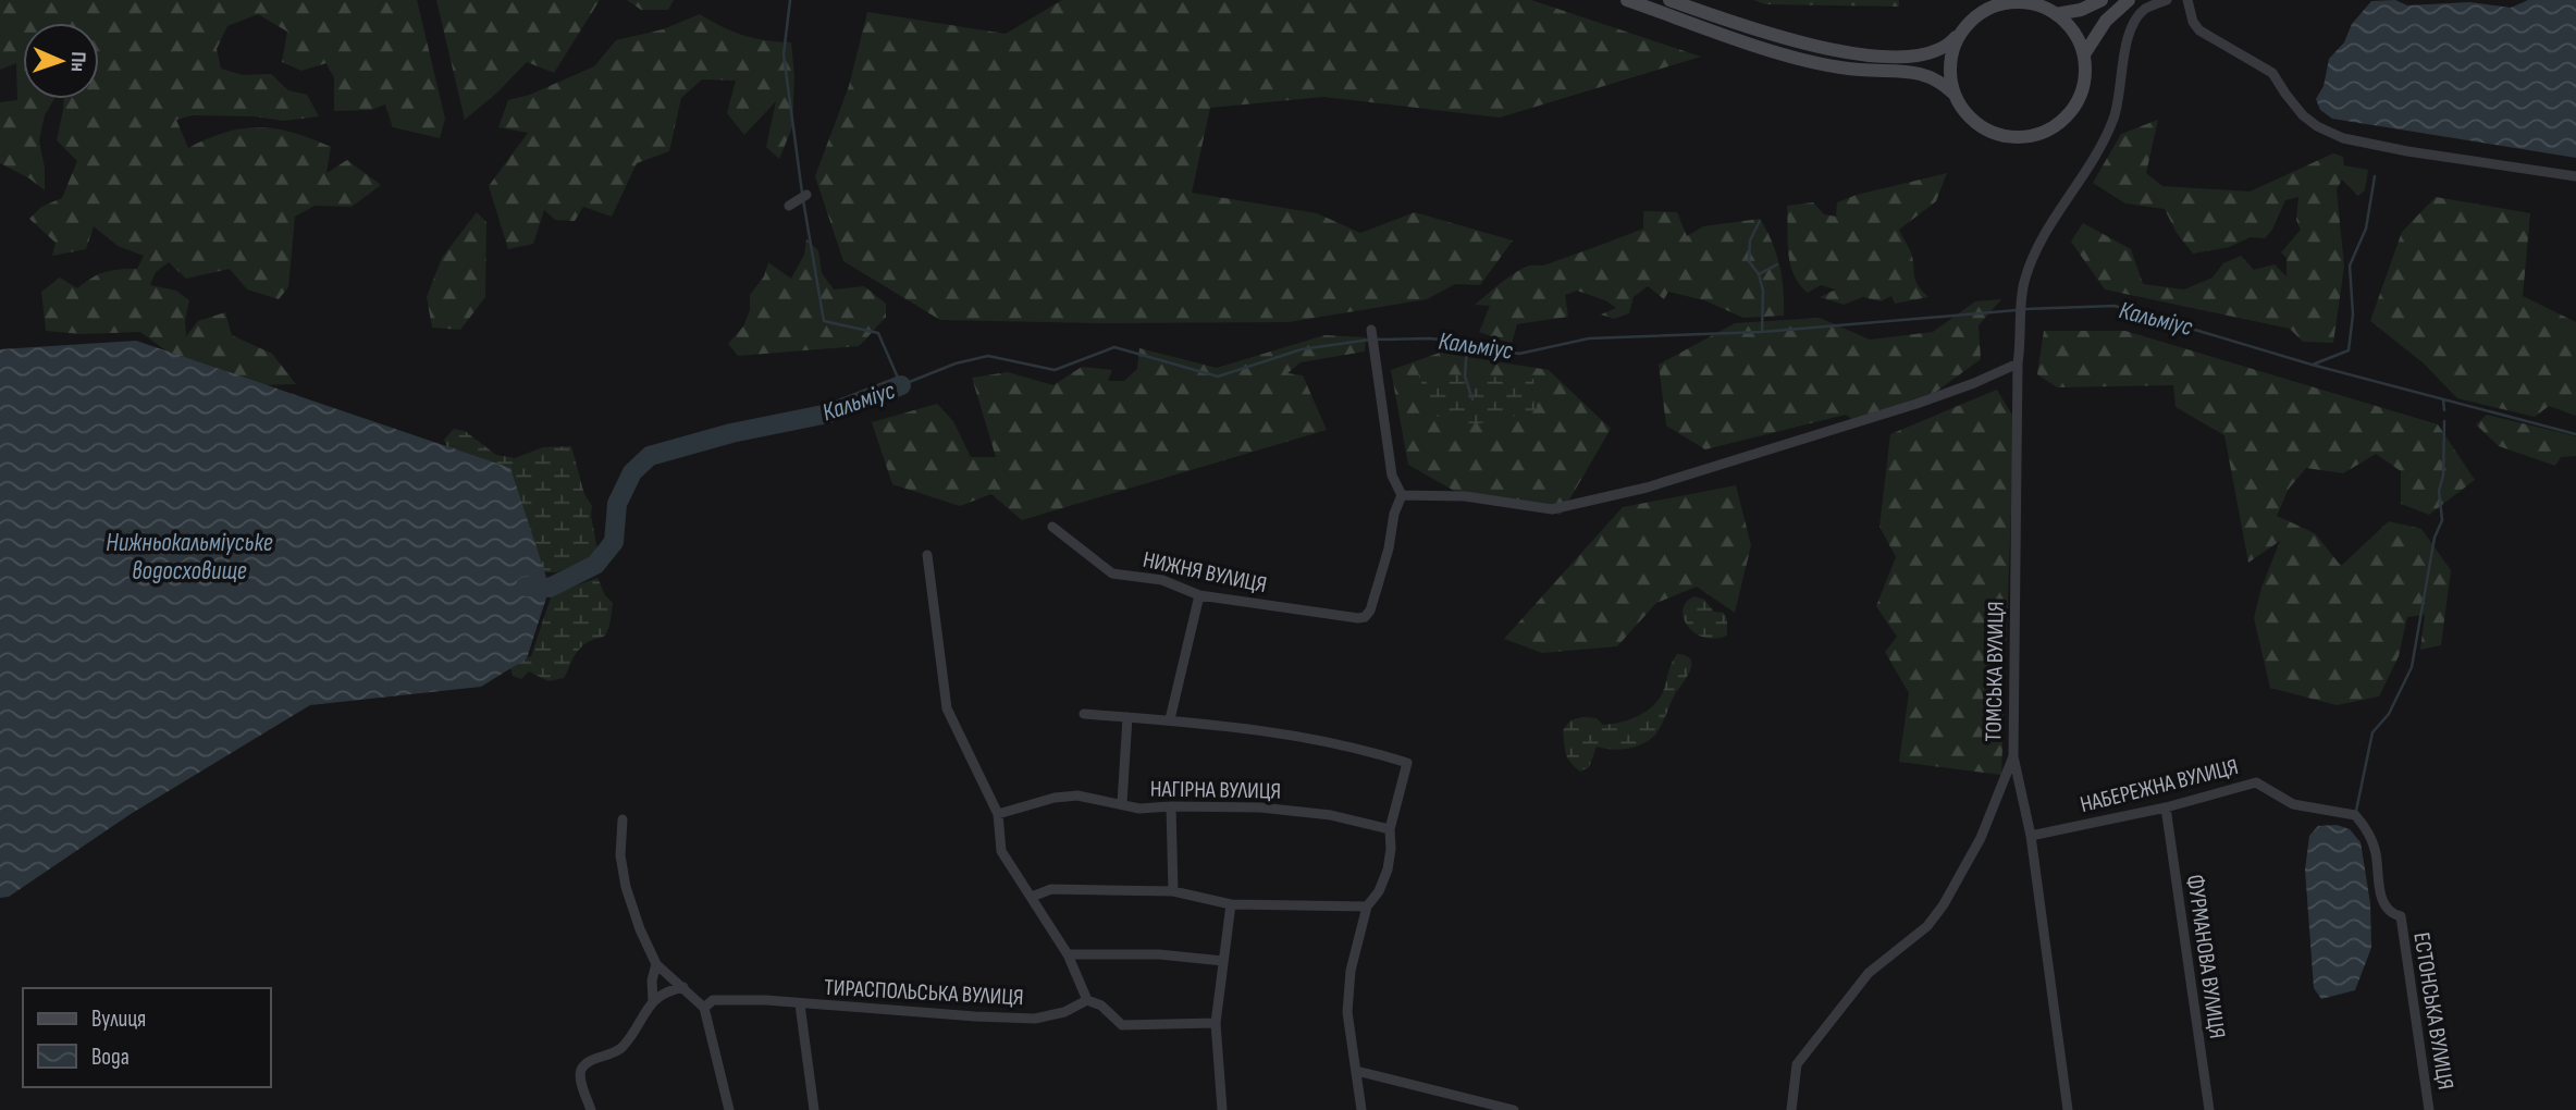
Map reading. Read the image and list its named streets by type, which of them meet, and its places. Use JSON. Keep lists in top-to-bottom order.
{
  "streets": {
    "street": [
      "НИЖНЯ ВУЛИЦЯ",
      "ТОМСЬКА ВУЛИЦЯ",
      "НАБЕРЕЖНА ВУЛИЦЯ",
      "НАГІРНА ВУЛИЦЯ",
      "ФУРМАНОВА ВУЛИЦЯ",
      "ТИРАСПОЛЬСЬКА ВУЛИЦЯ",
      "ЕСТОНСЬКА ВУЛИЦЯ"
    ]
  },
  "crossings": [
    ["ТОМСЬКА ВУЛИЦЯ", "НАБЕРЕЖНА ВУЛИЦЯ"],
    ["НАБЕРЕЖНА ВУЛИЦЯ", "ФУРМАНОВА ВУЛИЦЯ"],
    ["НАБЕРЕЖНА ВУЛИЦЯ", "ЕСТОНСЬКА ВУЛИЦЯ"]
  ],
  "water": ["Кальміус", "Нижньокальміуське водосховище"],
  "legend": ["Вулиця", "Вода"],
  "north": "right"
}
